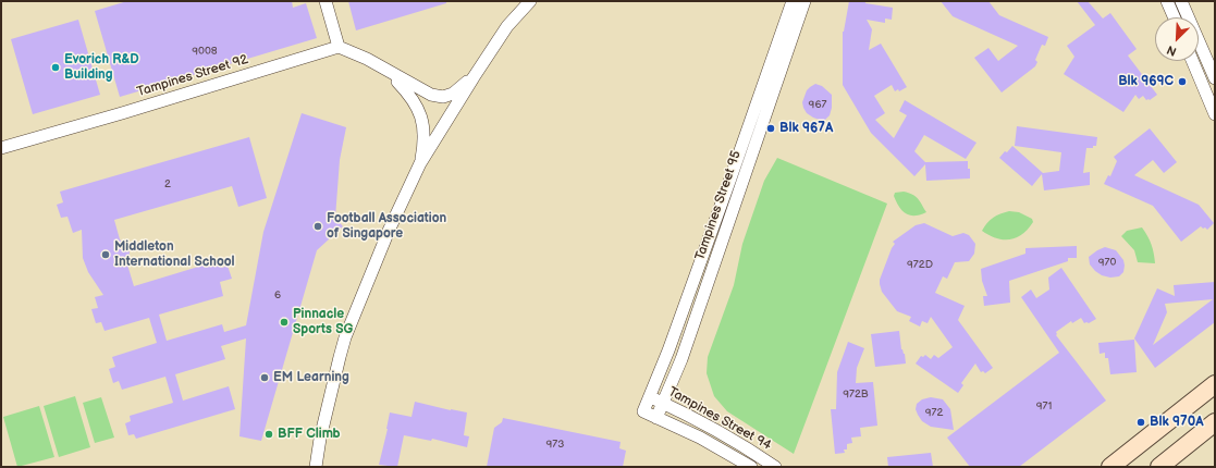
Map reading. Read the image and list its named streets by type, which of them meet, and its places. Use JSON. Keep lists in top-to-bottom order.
{
  "streets": {
    "street": ["Tampines Street 92", "Tampines Street 95", "Tampines Street 94"]
  },
  "crossings": [
    ["Tampines Street 95", "Tampines Street 94"]
  ],
  "places": [
    "Evorich R&D Building",
    "Blk 969C",
    "Blk 967A",
    "Football Association of Singapore",
    "Middleton International School",
    "Pinnacle Sports SG",
    "EM Learning",
    "Blk 970A",
    "BFF Climb"
  ],
  "house_numbers": [
    "9008",
    "967",
    "2",
    "970",
    "972D",
    "6",
    "972B",
    "971",
    "972",
    "973"
  ],
  "north": "bottom left"
}
